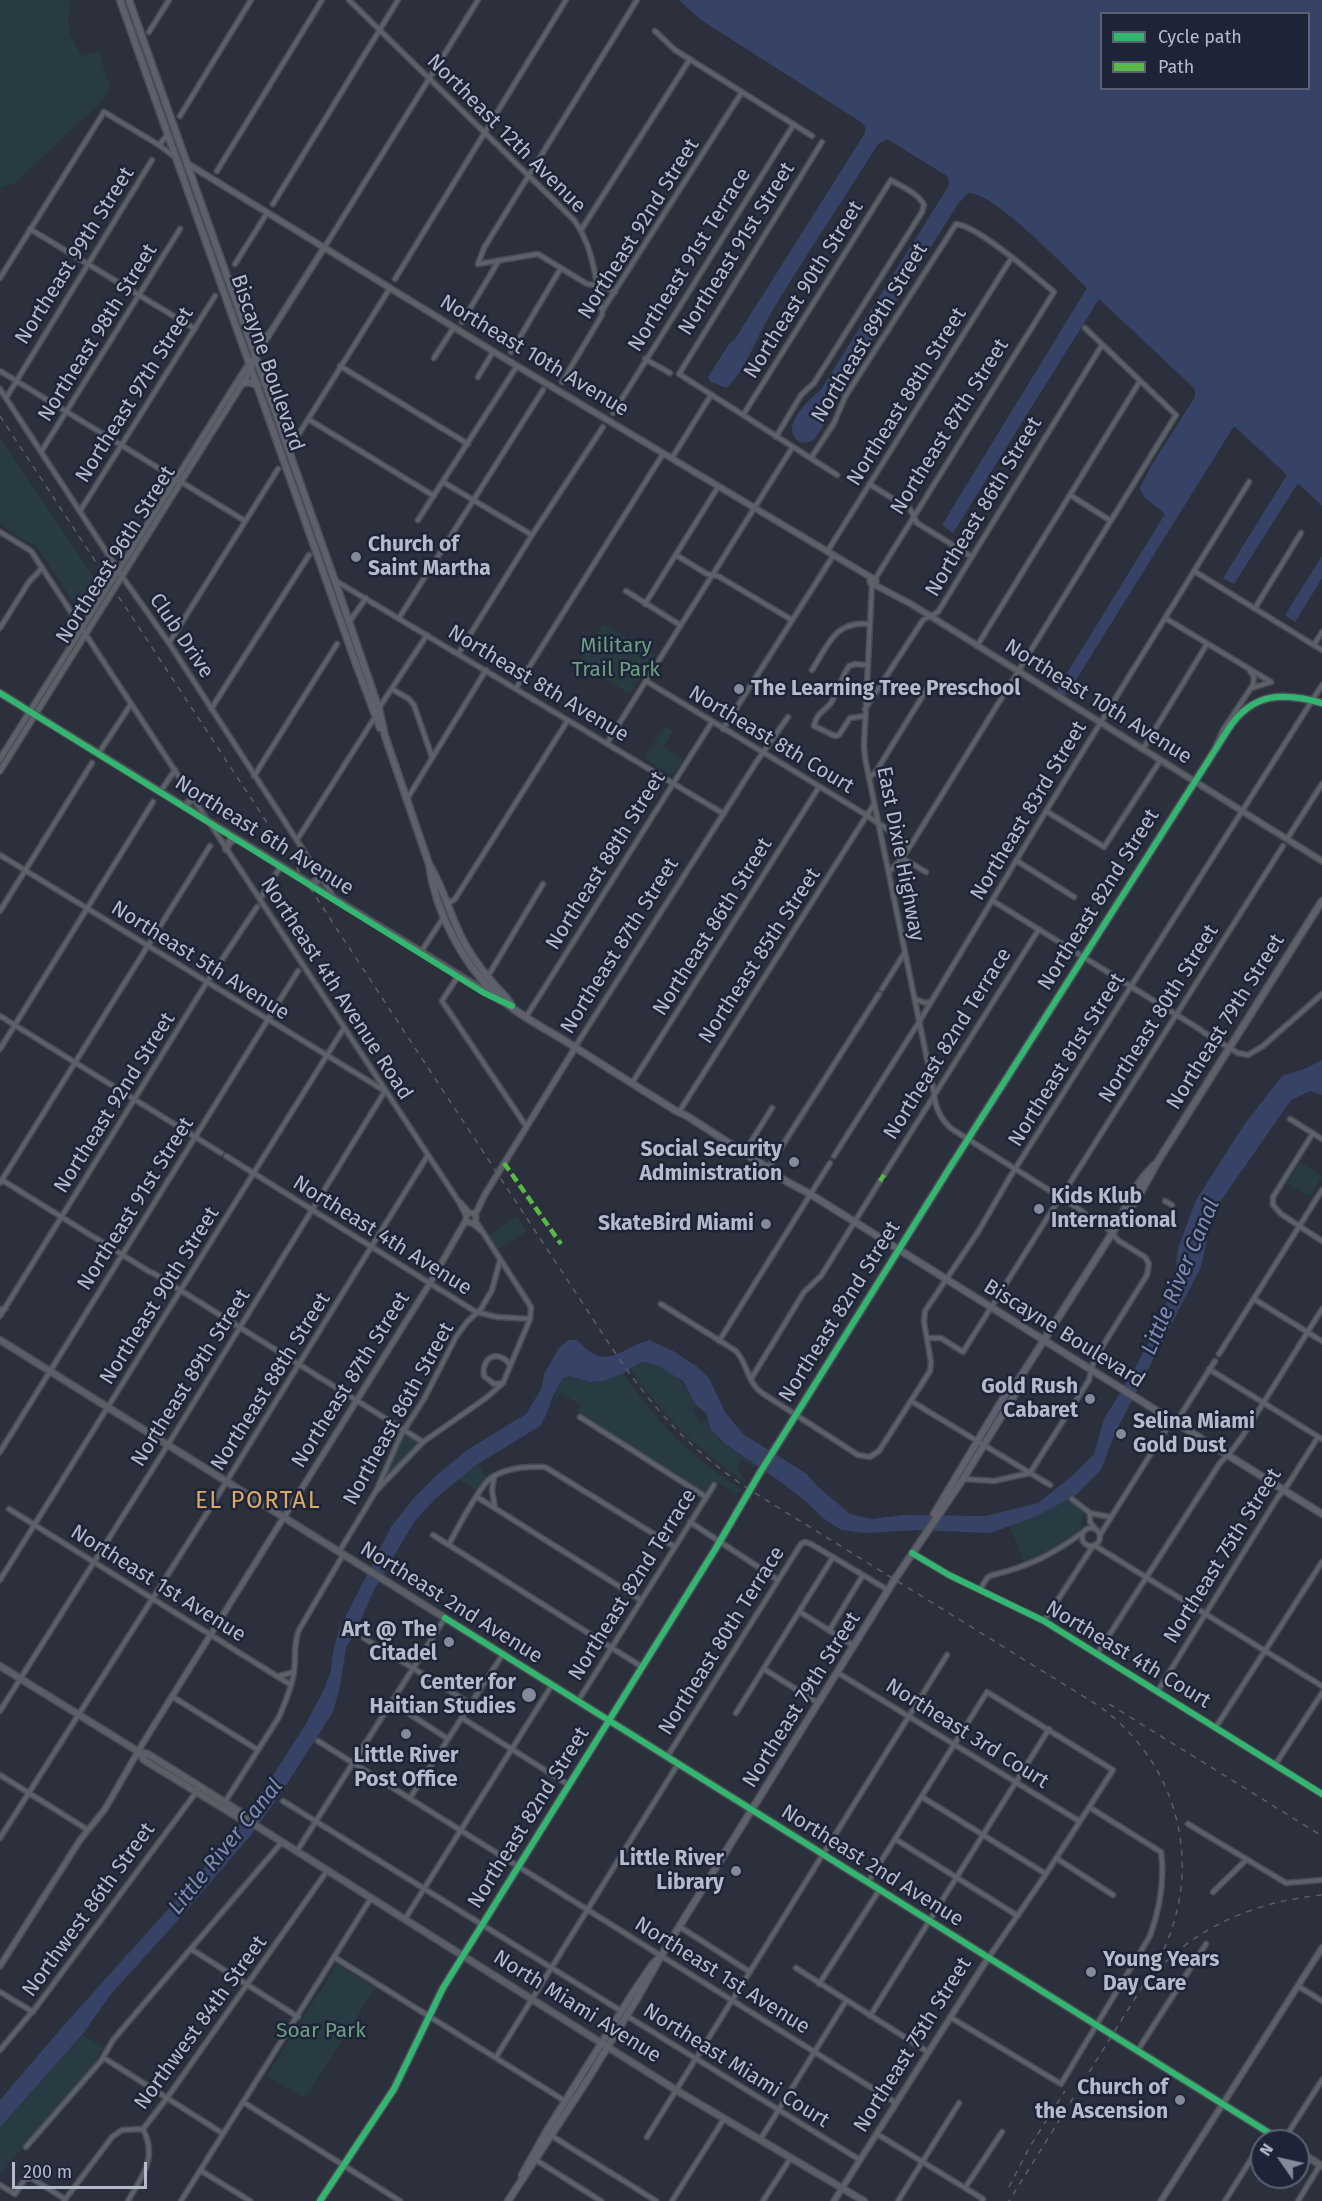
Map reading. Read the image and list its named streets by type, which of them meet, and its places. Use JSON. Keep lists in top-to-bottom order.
{
  "streets": {
    "main road": [
      "Biscayne Boulevard",
      "Northeast 6th Avenue",
      "Northeast 82nd Street",
      "Northeast 79th Street",
      "Northeast 2nd Avenue",
      "North Miami Avenue"
    ],
    "street": [
      "Northeast 12th Avenue",
      "Northeast 92nd Street",
      "Northeast 91st Street",
      "Northeast 99th Street",
      "Northeast 91st Terrace",
      "Northeast 90th Street",
      "Northeast 98th Street",
      "Northeast 89th Street",
      "Northeast 10th Avenue",
      "Northeast 97th Street",
      "Northeast 88th Street",
      "Northeast 87th Street",
      "Northeast 86th Street",
      "Northeast 96th Street",
      "Club Drive",
      "Northeast 8th Avenue",
      "Northeast 8th Court",
      "Northeast 83rd Street",
      "East Dixie Highway",
      "Northeast 85th Street",
      "Northeast 5th Avenue",
      "Northeast 4th Avenue Road",
      "Northeast 80th Street",
      "Northeast 82nd Terrace",
      "Northeast 81st Street",
      "Northeast 4th Avenue",
      "Northeast 75th Street",
      "Northeast 1st Avenue",
      "Northeast 80th Terrace",
      "Northeast 4th Court",
      "Northeast 3rd Court",
      "Northwest 86th Street",
      "Northwest 84th Street",
      "Northeast Miami Court"
    ]
  },
  "crossings": [
    ["Northeast 12th Avenue", "Northeast 92nd Street"],
    ["Northeast 92nd Street", "Northeast 5th Avenue"],
    ["Northeast 92nd Street", "Northeast 4th Avenue"],
    ["Northeast 91st Street", "Northeast 5th Avenue"],
    ["Northeast 91st Street", "Northeast 4th Avenue"],
    ["Northeast 91st Street", "Northeast 2nd Avenue"],
    ["Northeast 99th Street", "Club Drive"],
    ["Northeast 90th Street", "Northeast 89th Street"],
    ["Northeast 90th Street", "Northeast 5th Avenue"],
    ["Northeast 90th Street", "Northeast 4th Avenue Road"],
    ["Northeast 90th Street", "Northeast 4th Avenue"],
    ["Northeast 90th Street", "Northeast 1st Avenue"],
    ["Northeast 90th Street", "Northeast 2nd Avenue"],
    ["Northeast 98th Street", "Club Drive"],
    ["Northeast 89th Street", "Northeast 88th Street"],
    ["Northeast 89th Street", "Northeast 87th Street"],
    ["Northeast 89th Street", "Northeast 5th Avenue"],
    ["Northeast 89th Street", "Northeast 4th Avenue Road"],
    ["Northeast 89th Street", "Northeast 4th Avenue"],
    ["Northeast 89th Street", "Northeast 1st Avenue"],
    ["Northeast 89th Street", "Northeast 2nd Avenue"],
    ["Northeast 89th Street", "North Miami Avenue"],
    ["Northeast 10th Avenue", "Biscayne Boulevard"],
    ["Northeast 10th Avenue", "Northeast 88th Street"],
    ["Northeast 10th Avenue", "Northeast 87th Street"],
    ["Northeast 10th Avenue", "Northeast 86th Street"],
    ["Northeast 10th Avenue", "Northeast 96th Street"],
    ["Northeast 10th Avenue", "Northeast 83rd Street"],
    ["Northeast 10th Avenue", "East Dixie Highway"],
    ["Northeast 10th Avenue", "Northeast 82nd Street"],
    ["Northeast 10th Avenue", "Northeast 81st Street"],
    ["Biscayne Boulevard", "Northeast 88th Street"],
    ["Biscayne Boulevard", "Northeast 87th Street"],
    ["Biscayne Boulevard", "Northeast 86th Street"],
    ["Biscayne Boulevard", "Northeast 96th Street"],
    ["Biscayne Boulevard", "Northeast 8th Avenue"],
    ["Biscayne Boulevard", "Northeast 6th Avenue"],
    ["Biscayne Boulevard", "Northeast 82nd Street"],
    ["Biscayne Boulevard", "Northeast 85th Street"],
    ["Biscayne Boulevard", "Northeast 79th Street"],
    ["Biscayne Boulevard", "Northeast 81st Street"],
    ["Biscayne Boulevard", "Northeast 75th Street"],
    ["Northeast 97th Street", "Club Drive"],
    ["Northeast 88th Street", "Northeast 87th Street"],
    ["Northeast 88th Street", "Northeast 8th Avenue"],
    ["Northeast 88th Street", "Northeast 8th Court"],
    ["Northeast 88th Street", "Northeast 4th Avenue Road"],
    ["Northeast 88th Street", "Northeast 4th Avenue"],
    ["Northeast 88th Street", "Northeast 1st Avenue"],
    ["Northeast 88th Street", "Northeast 2nd Avenue"],
    ["Northeast 88th Street", "North Miami Avenue"],
    ["Northeast 87th Street", "Northeast 8th Avenue"],
    ["Northeast 87th Street", "Northeast 8th Court"],
    ["Northeast 87th Street", "East Dixie Highway"],
    ["Northeast 87th Street", "Northeast 4th Avenue Road"],
    ["Northeast 87th Street", "Northeast 4th Avenue"],
    ["Northeast 87th Street", "Northeast 1st Avenue"],
    ["Northeast 87th Street", "Northeast 2nd Avenue"],
    ["Northeast 87th Street", "North Miami Avenue"],
    ["Northeast 86th Street", "Northeast 8th Court"],
    ["Northeast 86th Street", "East Dixie Highway"],
    ["Northeast 86th Street", "Northeast 4th Avenue Road"],
    ["Northeast 86th Street", "Northeast 4th Avenue"],
    ["Northeast 86th Street", "Northeast 1st Avenue"],
    ["Northeast 86th Street", "Northeast 2nd Avenue"],
    ["Northeast 86th Street", "North Miami Avenue"],
    ["Northeast 96th Street", "Club Drive"],
    ["Northeast 96th Street", "Northeast 6th Avenue"],
    ["Northeast 96th Street", "Northeast 4th Avenue Road"],
    ["Club Drive", "Northeast 6th Avenue"],
    ["Northeast 8th Court", "East Dixie Highway"],
    ["Northeast 8th Court", "Northeast 85th Street"],
    ["Northeast 83rd Street", "East Dixie Highway"],
    ["Northeast 6th Avenue", "Northeast 4th Avenue Road"],
    ["East Dixie Highway", "Northeast 82nd Street"],
    ["East Dixie Highway", "Northeast 85th Street"],
    ["East Dixie Highway", "Northeast 82nd Terrace"],
    ["Northeast 82nd Street", "Northeast 81st Street"],
    ["Northeast 82nd Street", "Northeast 1st Avenue"],
    ["Northeast 82nd Street", "Northeast 2nd Avenue"],
    ["Northeast 82nd Street", "North Miami Avenue"],
    ["Northeast 82nd Street", "Northeast Miami Court"],
    ["Northeast 5th Avenue", "Northeast 4th Avenue Road"],
    ["Northeast 4th Avenue Road", "Northeast 4th Avenue"],
    ["Northeast 79th Street", "Northeast 1st Avenue"],
    ["Northeast 79th Street", "Northeast 2nd Avenue"],
    ["Northeast 79th Street", "Northeast 4th Court"],
    ["Northeast 79th Street", "Northeast 3rd Court"],
    ["Northeast 79th Street", "North Miami Avenue"],
    ["Northeast 79th Street", "Northeast Miami Court"],
    ["Northeast 82nd Terrace", "Northeast 1st Avenue"],
    ["Northeast 82nd Terrace", "Northeast 2nd Avenue"],
    ["Northeast 82nd Terrace", "North Miami Avenue"],
    ["Northeast 82nd Terrace", "Northeast Miami Court"],
    ["Northeast 75th Street", "Northeast 1st Avenue"],
    ["Northeast 75th Street", "Northeast 2nd Avenue"],
    ["Northeast 75th Street", "Northeast 4th Court"],
    ["Northeast 75th Street", "Northeast 3rd Court"],
    ["Northeast 75th Street", "North Miami Avenue"],
    ["Northeast 75th Street", "Northeast Miami Court"],
    ["Northeast 1st Avenue", "Northeast 80th Terrace"],
    ["Northeast 2nd Avenue", "Northeast 80th Terrace"],
    ["Northeast 80th Terrace", "North Miami Avenue"],
    ["Northeast 80th Terrace", "Northeast Miami Court"],
    ["Northwest 86th Street", "North Miami Avenue"],
    ["North Miami Avenue", "Northwest 84th Street"]
  ],
  "districts": ["EL PORTAL"],
  "water": ["Little River Canal"],
  "parks": ["Military Trail Park", "Soar Park"],
  "places": [
    "Church of Saint Martha",
    "The Learning Tree Preschool",
    "Social Security Administration",
    "Kids Klub International",
    "SkateBird Miami",
    "Gold Rush Cabaret",
    "Selina Miami Gold Dust",
    "Art @ The Citadel",
    "Center for Haitian Studies",
    "Little River Post Office",
    "Little River Library",
    "Young Years Day Care",
    "Church of the Ascension"
  ],
  "legend": ["Cycle path", "Path"],
  "scale_bar": "200 m",
  "north": "top left"
}
